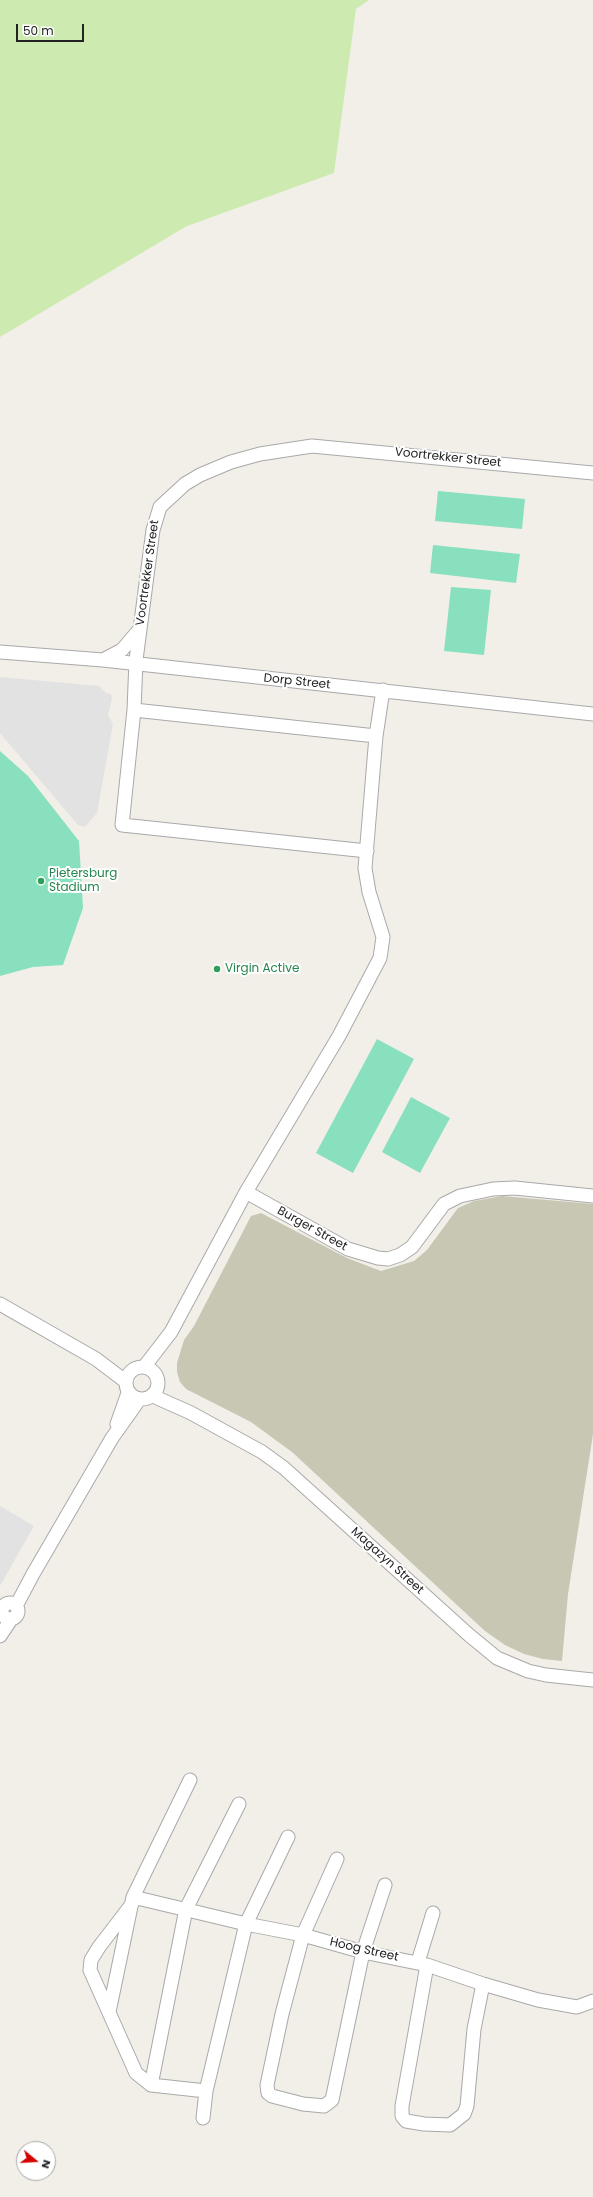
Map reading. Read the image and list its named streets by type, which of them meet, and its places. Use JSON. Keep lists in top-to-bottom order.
{
  "streets": {
    "street": [
      "Voortrekker Street",
      "Dorp Street",
      "Burger Street",
      "Magazyn Street",
      "Hoog Street"
    ]
  },
  "crossings": [
    ["Voortrekker Street", "Dorp Street"]
  ],
  "places": ["Pietersburg Stadium", "Virgin Active"],
  "scale_bar": "50 m",
  "north": "right"
}
